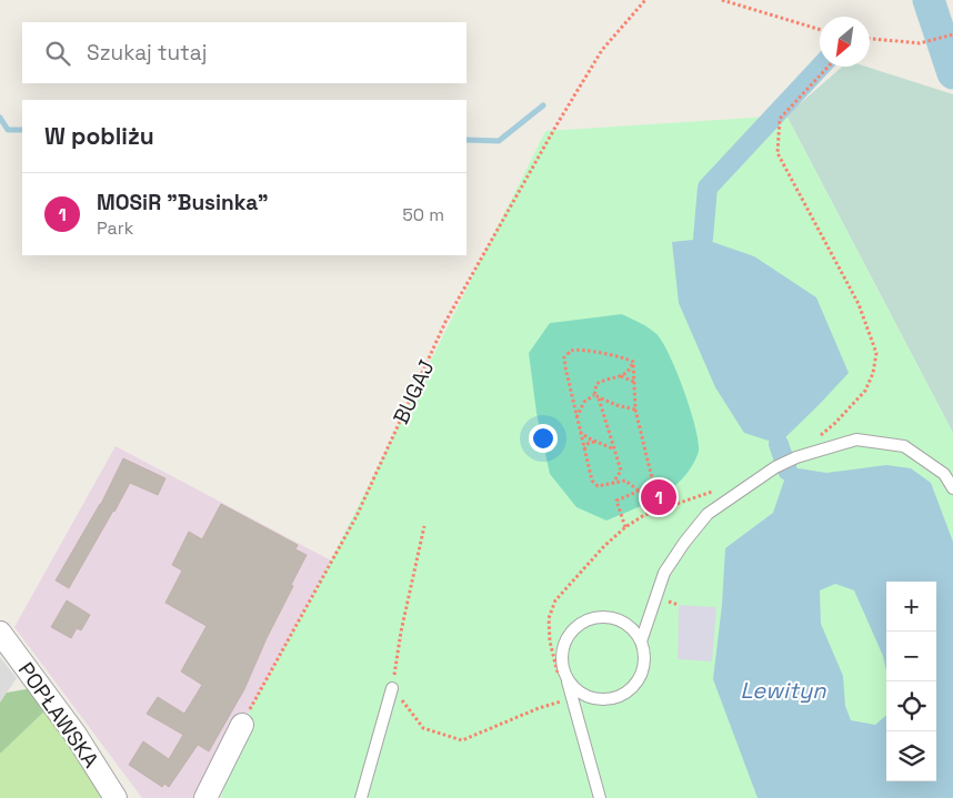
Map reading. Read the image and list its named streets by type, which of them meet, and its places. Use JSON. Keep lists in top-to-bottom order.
{
  "streets": {
    "street": ["POPŁAWSKA"],
    "path": ["BUGAJ"]
  },
  "water": ["Lewityn"],
  "north": "bottom left",
  "page": {
    "search": "Szukaj tutaj",
    "heading": "W pobliżu",
    "list": [
      {
        "mark": "1",
        "name": "MOSiR \"Businka\"",
        "note": "Park",
        "value": "50 m"
      }
    ],
    "pins": "1",
    "map_buttons": ["+", "−"]
  }
}
